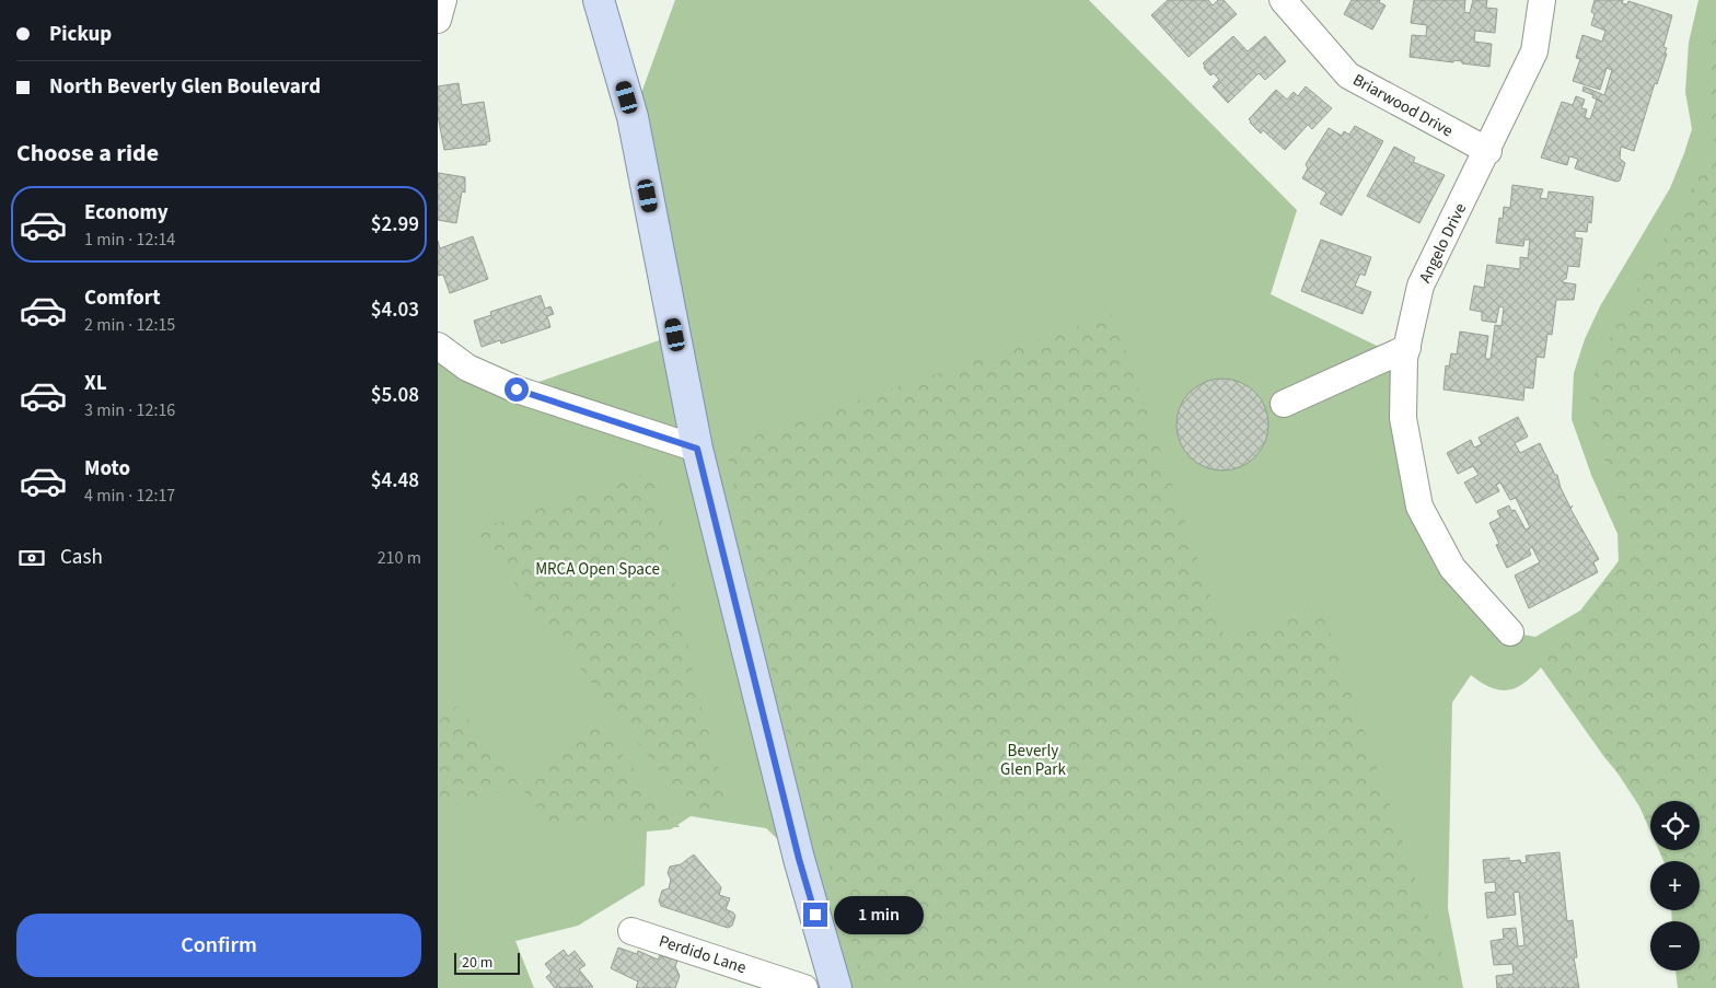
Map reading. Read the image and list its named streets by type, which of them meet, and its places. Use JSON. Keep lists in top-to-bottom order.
{
  "streets": {
    "street": ["Briarwood Drive", "Angelo Drive", "Perdido Lane"]
  },
  "crossings": [
    ["Briarwood Drive", "Angelo Drive"]
  ],
  "parks": ["MRCA Open Space", "Beverly Glen Park"],
  "scale_bar": "20 m",
  "page": {
    "banner": ["Pickup", "North Beverly Glen Boulevard"],
    "heading": "Choose a ride",
    "list": [
      {
        "name": "Economy",
        "note": "1 min · 12:14",
        "value": "$2.99"
      },
      {
        "name": "Comfort",
        "note": "2 min · 12:15",
        "value": "$4.03"
      },
      {
        "name": "XL",
        "note": "3 min · 12:16",
        "value": "$5.08"
      },
      {
        "name": "Moto",
        "note": "4 min · 12:17",
        "value": "$4.48"
      }
    ],
    "pay": ["Cash", "210 m"],
    "map_buttons": ["+", "−"],
    "bubble": "1 min",
    "buttons": "Confirm",
    "scale": "20 m"
  }
}
